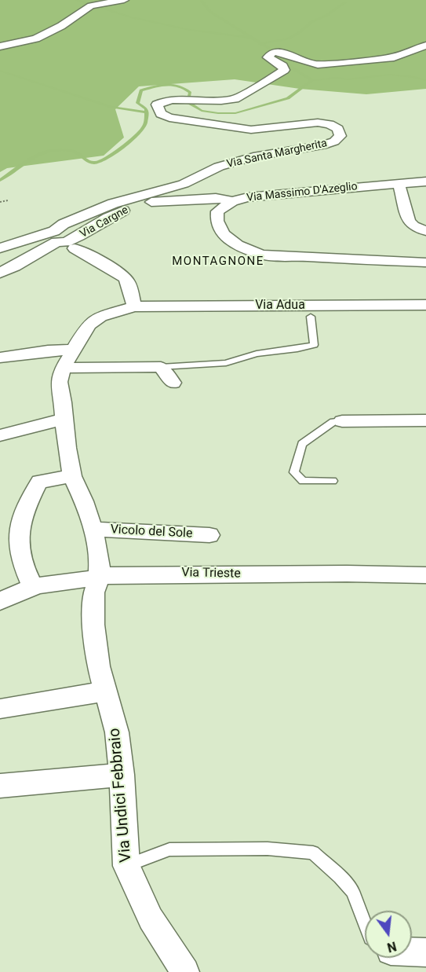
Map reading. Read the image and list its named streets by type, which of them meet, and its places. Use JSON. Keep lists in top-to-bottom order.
{
  "streets": {
    "street": [
      "Via Santa Margherita",
      "Via Massimo D'Azeglio",
      "Via Cargne",
      "Via Adua",
      "Vicolo del Sole",
      "Via Trieste",
      "Via Undici Febbraio"
    ]
  },
  "crossings": [
    ["Via Santa Margherita", "Via Cargne"],
    ["Via Massimo D'Azeglio", "Via Cargne"],
    ["Via Trieste", "Via Undici Febbraio"]
  ],
  "districts": ["MONTAGNONE"],
  "north": "bottom"
}
